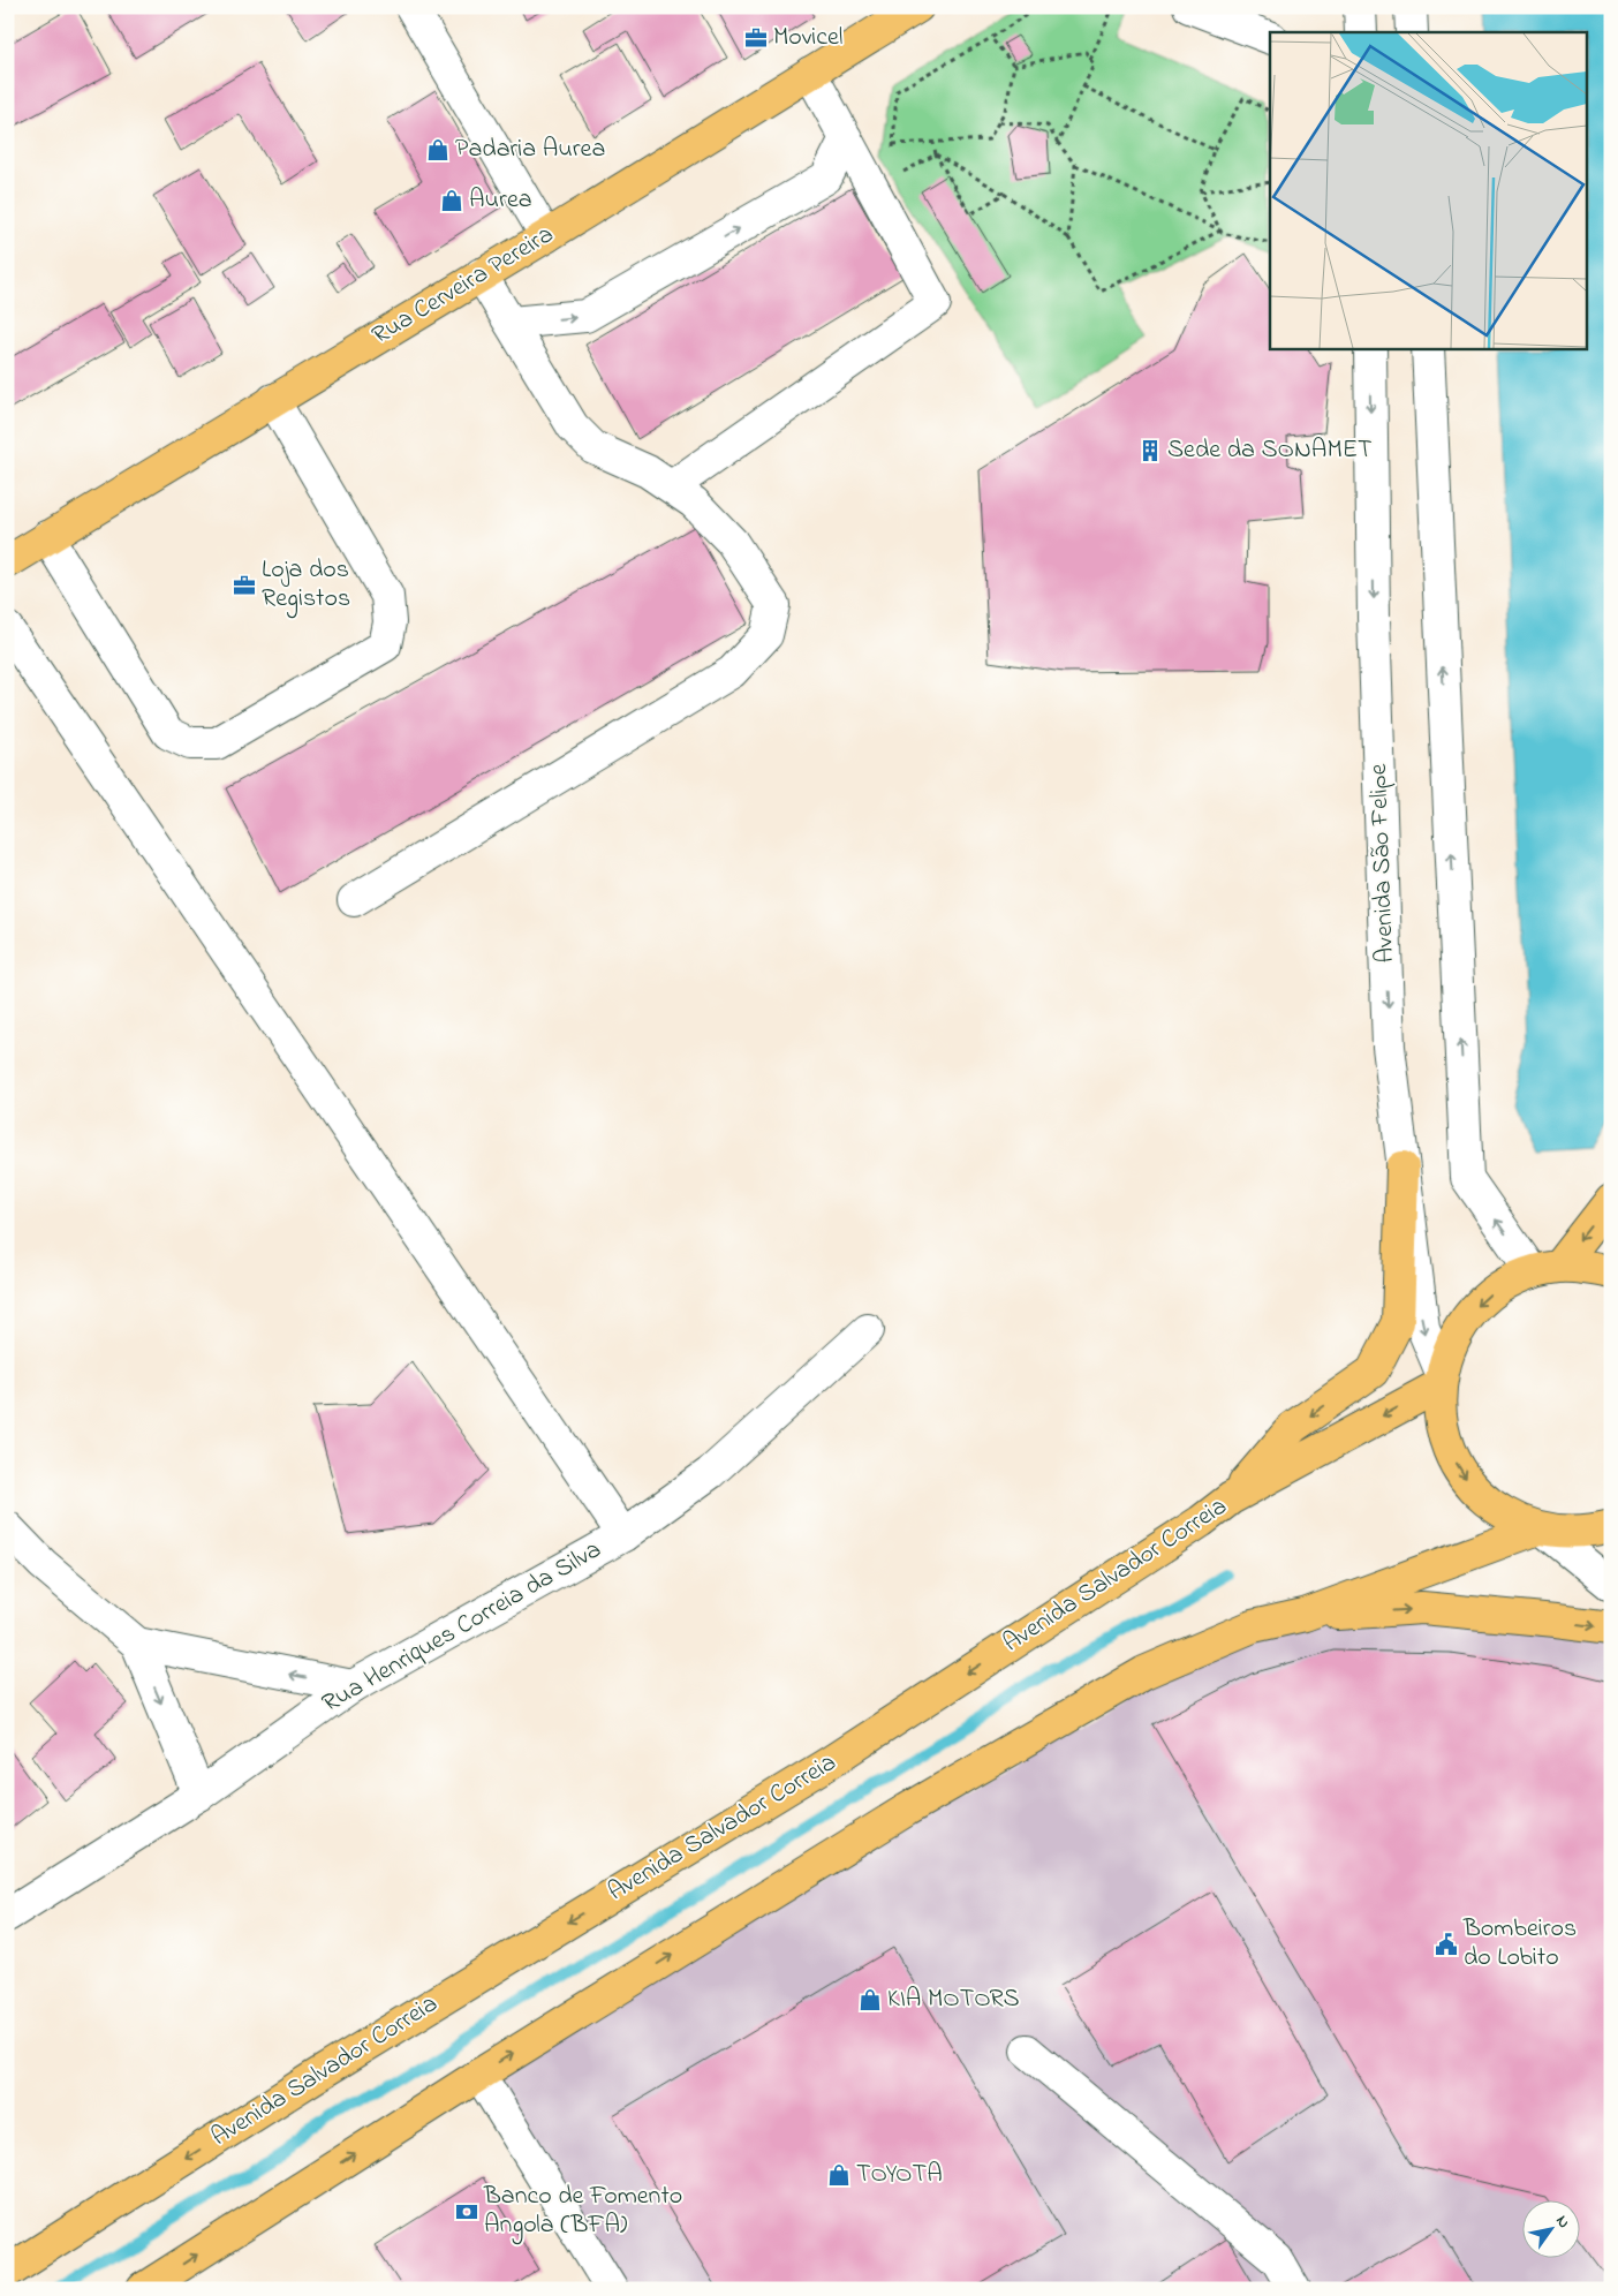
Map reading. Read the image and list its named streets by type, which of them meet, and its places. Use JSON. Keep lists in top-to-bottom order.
{
  "streets": {
    "main road": ["Rua Cerveira Pereira", "Avenida Salvador Correia"],
    "street": ["Avenida São Felipe", "Rua Henriques Correia da Silva"]
  },
  "crossings": [
    ["Avenida São Felipe", "Avenida Salvador Correia"]
  ],
  "places": {
    "office": ["Movicel", "Loja dos Registos"],
    "shop": [
      "Padaria Aurea",
      "Aurea",
      "KIA MOTORS",
      "TOYOTA"
    ],
    "building": ["Sede da SONAMET"],
    "public building": ["Bombeiros do Lobito"],
    "bank": ["Banco de Fomento Angola (BFA)"]
  },
  "north": "top right"
}
